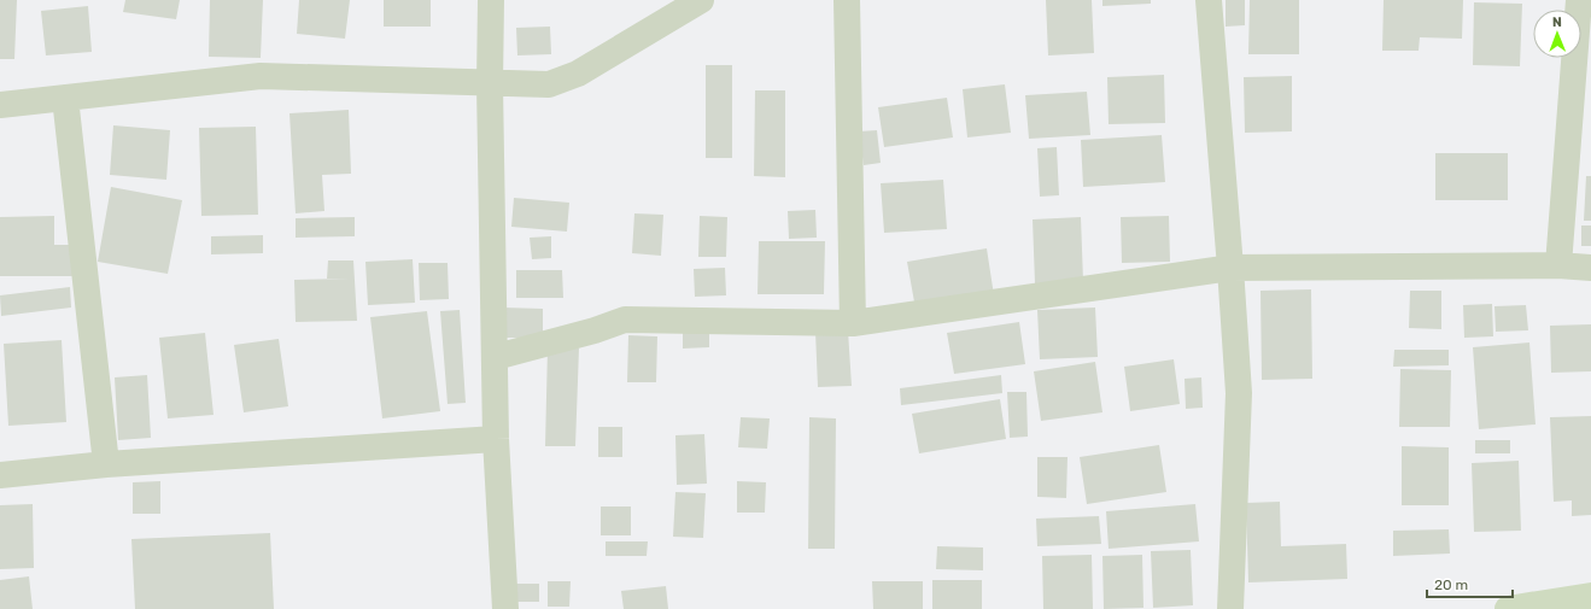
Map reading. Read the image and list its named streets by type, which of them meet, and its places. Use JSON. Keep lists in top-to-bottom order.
{
  "scale_bar": "20 m",
  "north": "top"
}
